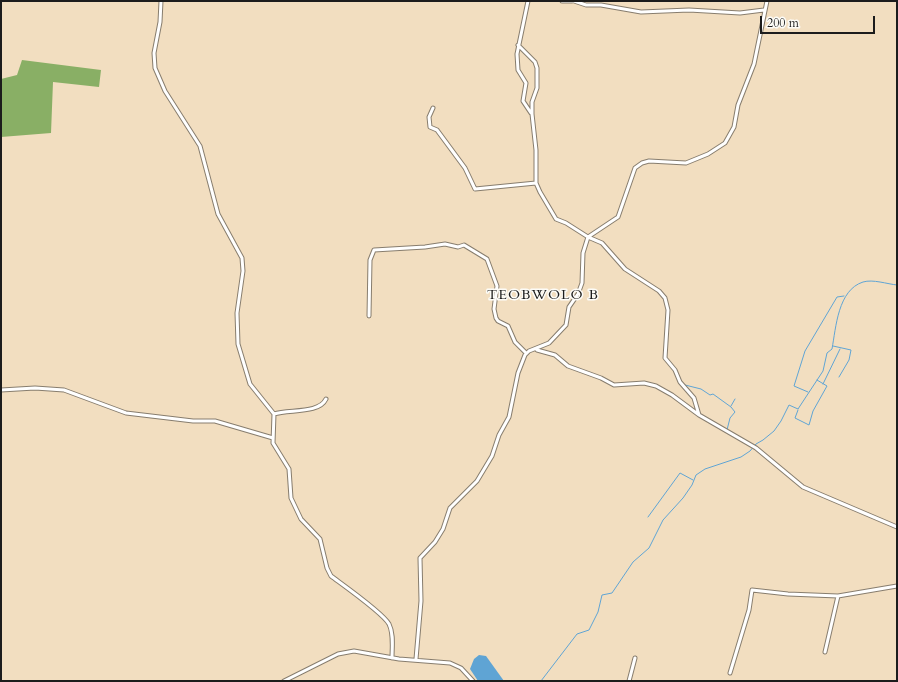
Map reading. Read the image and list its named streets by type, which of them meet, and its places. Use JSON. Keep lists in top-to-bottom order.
{
  "districts": ["TEOBWOLO B"],
  "scale_bar": "200 m"
}
